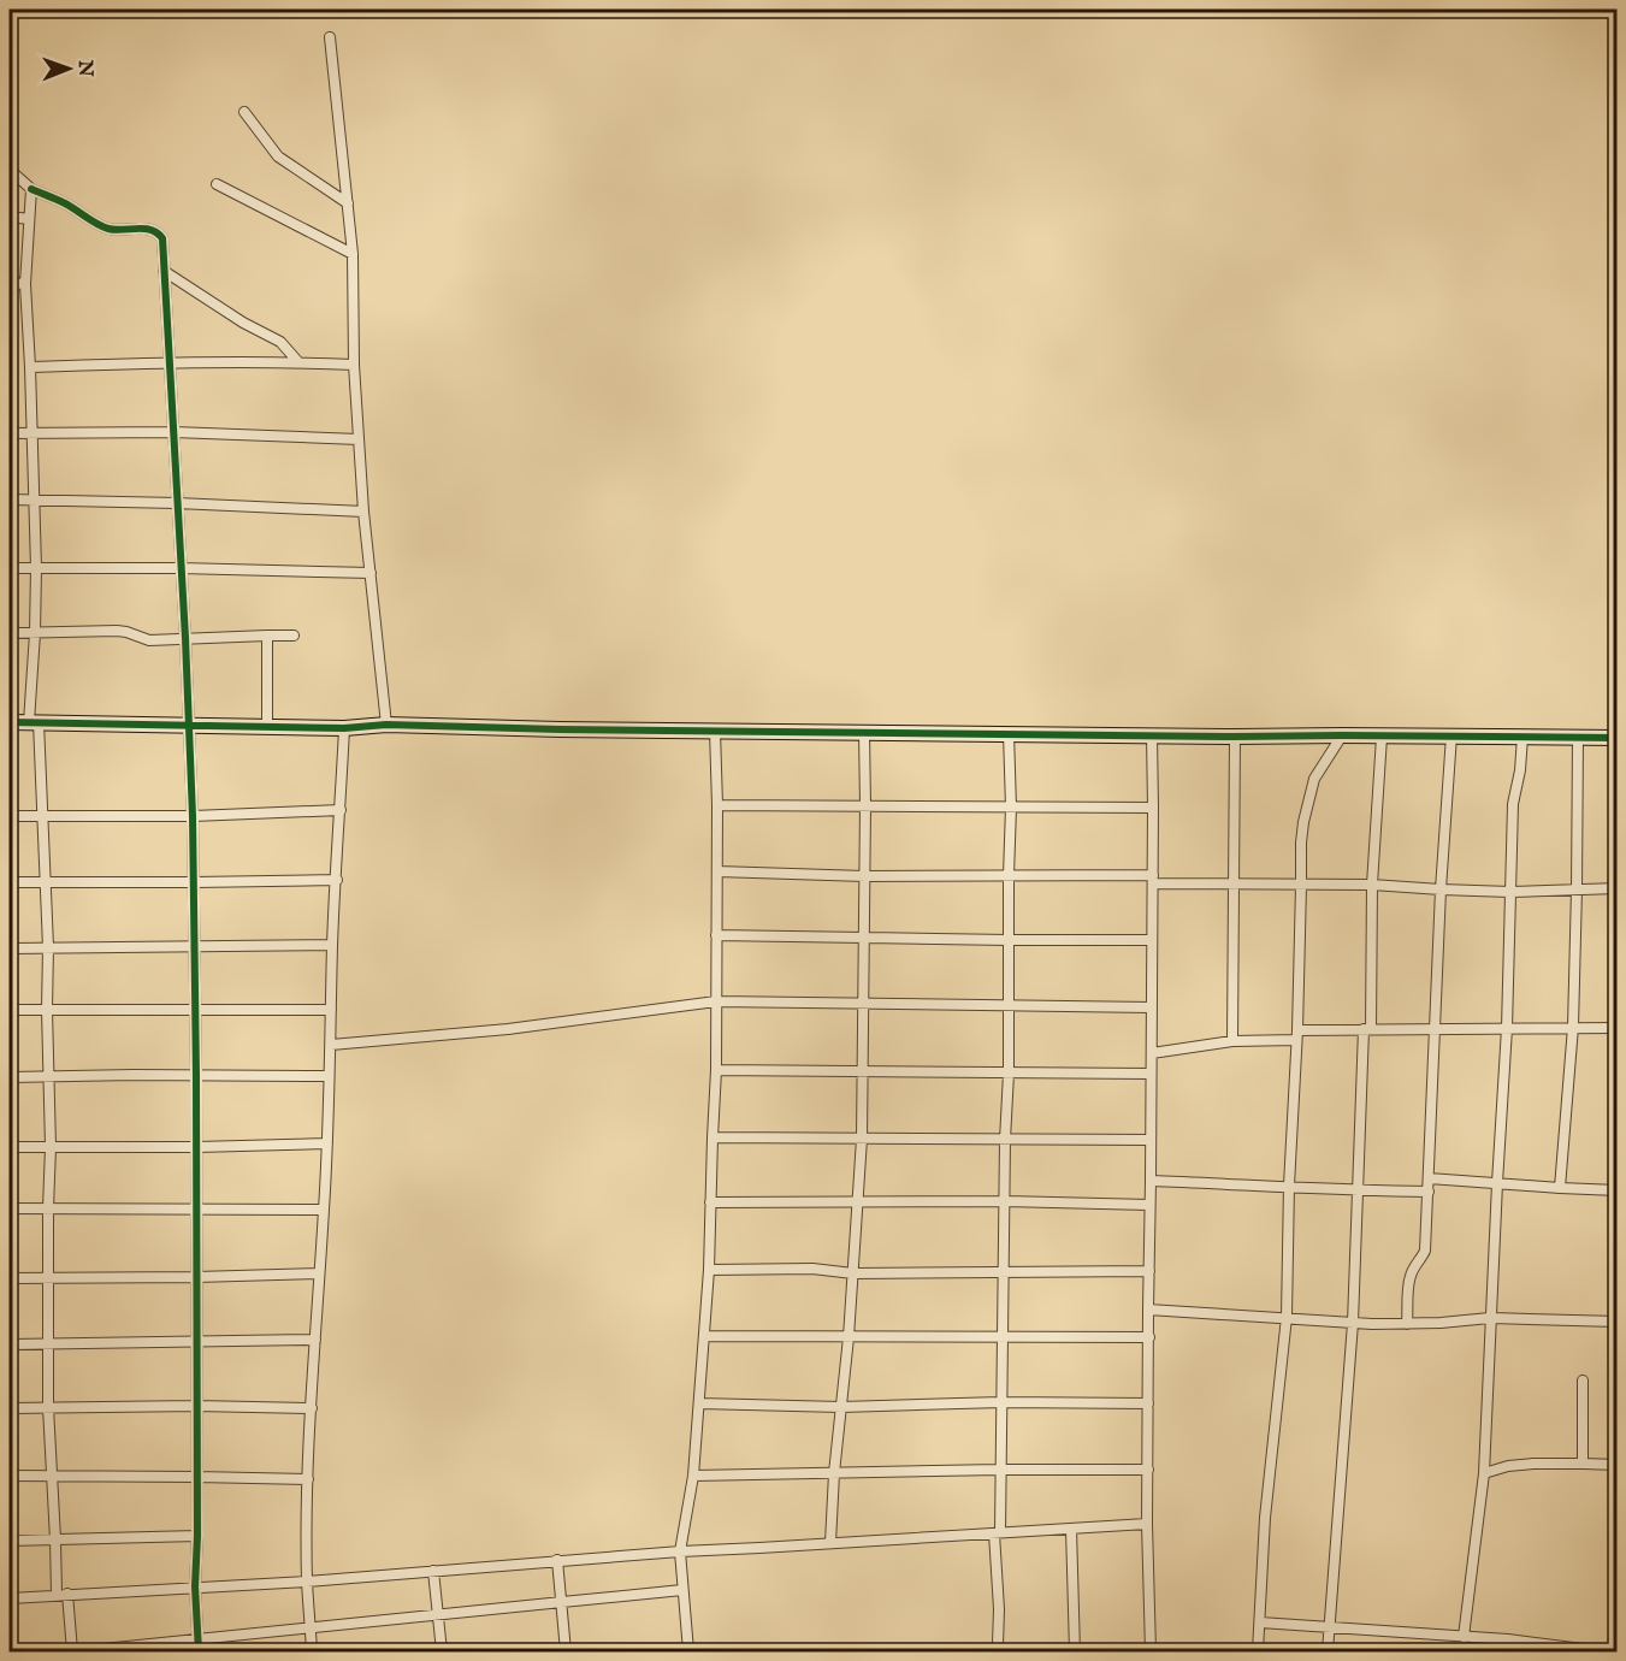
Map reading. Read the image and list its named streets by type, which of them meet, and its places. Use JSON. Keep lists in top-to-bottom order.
{
  "north": "right"
}
